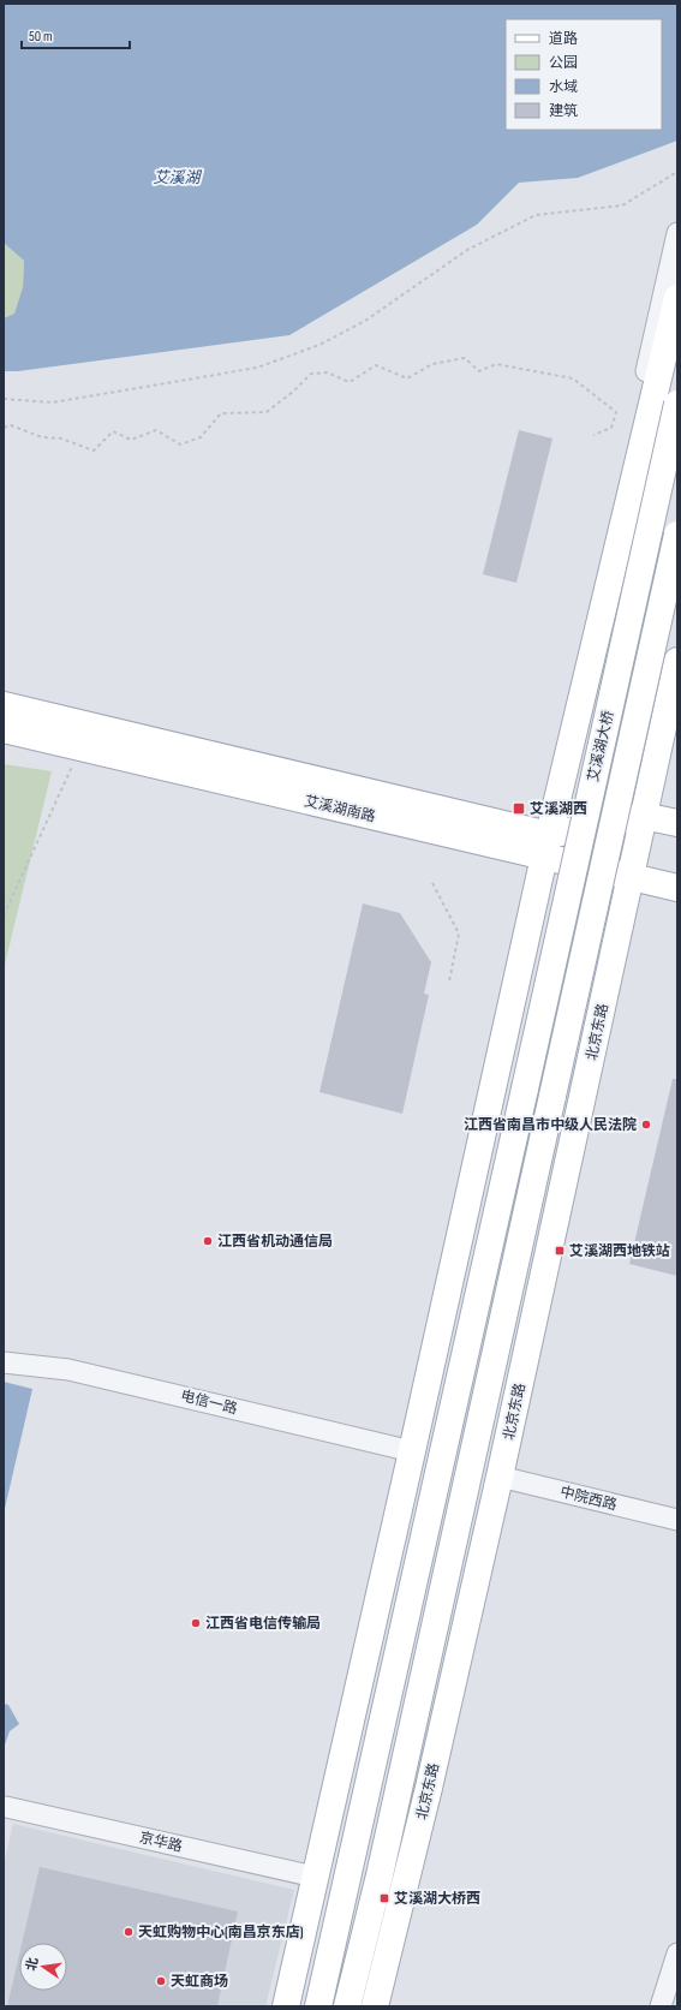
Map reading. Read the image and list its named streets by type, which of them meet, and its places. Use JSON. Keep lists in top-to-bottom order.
{
  "streets": {
    "main road": ["艾溪湖大桥", "艾溪湖南路", "北京东路"],
    "street": ["电信一路", "中院西路", "京华路"]
  },
  "crossings": [
    ["艾溪湖大桥", "北京东路"],
    ["艾溪湖南路", "北京东路"],
    ["北京东路", "中院西路"]
  ],
  "water": ["艾溪湖"],
  "places": {
    "transit": ["艾溪湖西", "艾溪湖西地铁站", "艾溪湖大桥西"],
    "other": [
      "江西省南昌市中级人民法院",
      "江西省机动通信局",
      "江西省电信传输局",
      "天虹购物中心(南昌京东店)",
      "天虹商场"
    ]
  },
  "legend": [
    "道路",
    "公园",
    "水域",
    "建筑"
  ],
  "scale_bar": "50 m",
  "north": "left"
}
